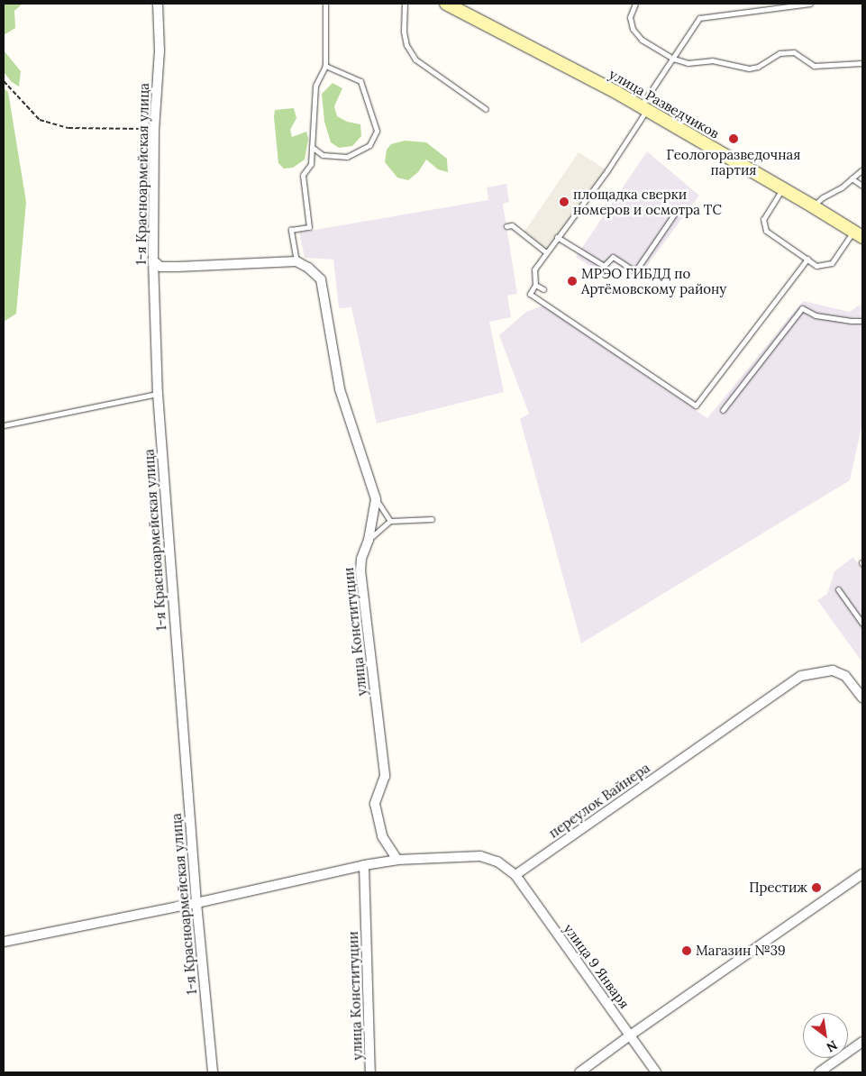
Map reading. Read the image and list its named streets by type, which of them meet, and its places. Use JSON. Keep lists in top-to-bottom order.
{
  "streets": {
    "main road": ["улица Разведчиков"],
    "street": [
      "1-я Красноармейская улица",
      "улица Конституции",
      "переулок Вайнера",
      "улица 9 Января"
    ]
  },
  "crossings": [
    ["переулок Вайнера", "улица 9 Января"]
  ],
  "places": [
    "Геологоразведочная партия",
    "площадка сверки номеров и осмотра ТС",
    "МРЭО ГИБДД по Артёмовскому району",
    "Престиж",
    "Магазин №39"
  ],
  "north": "bottom right"
}
